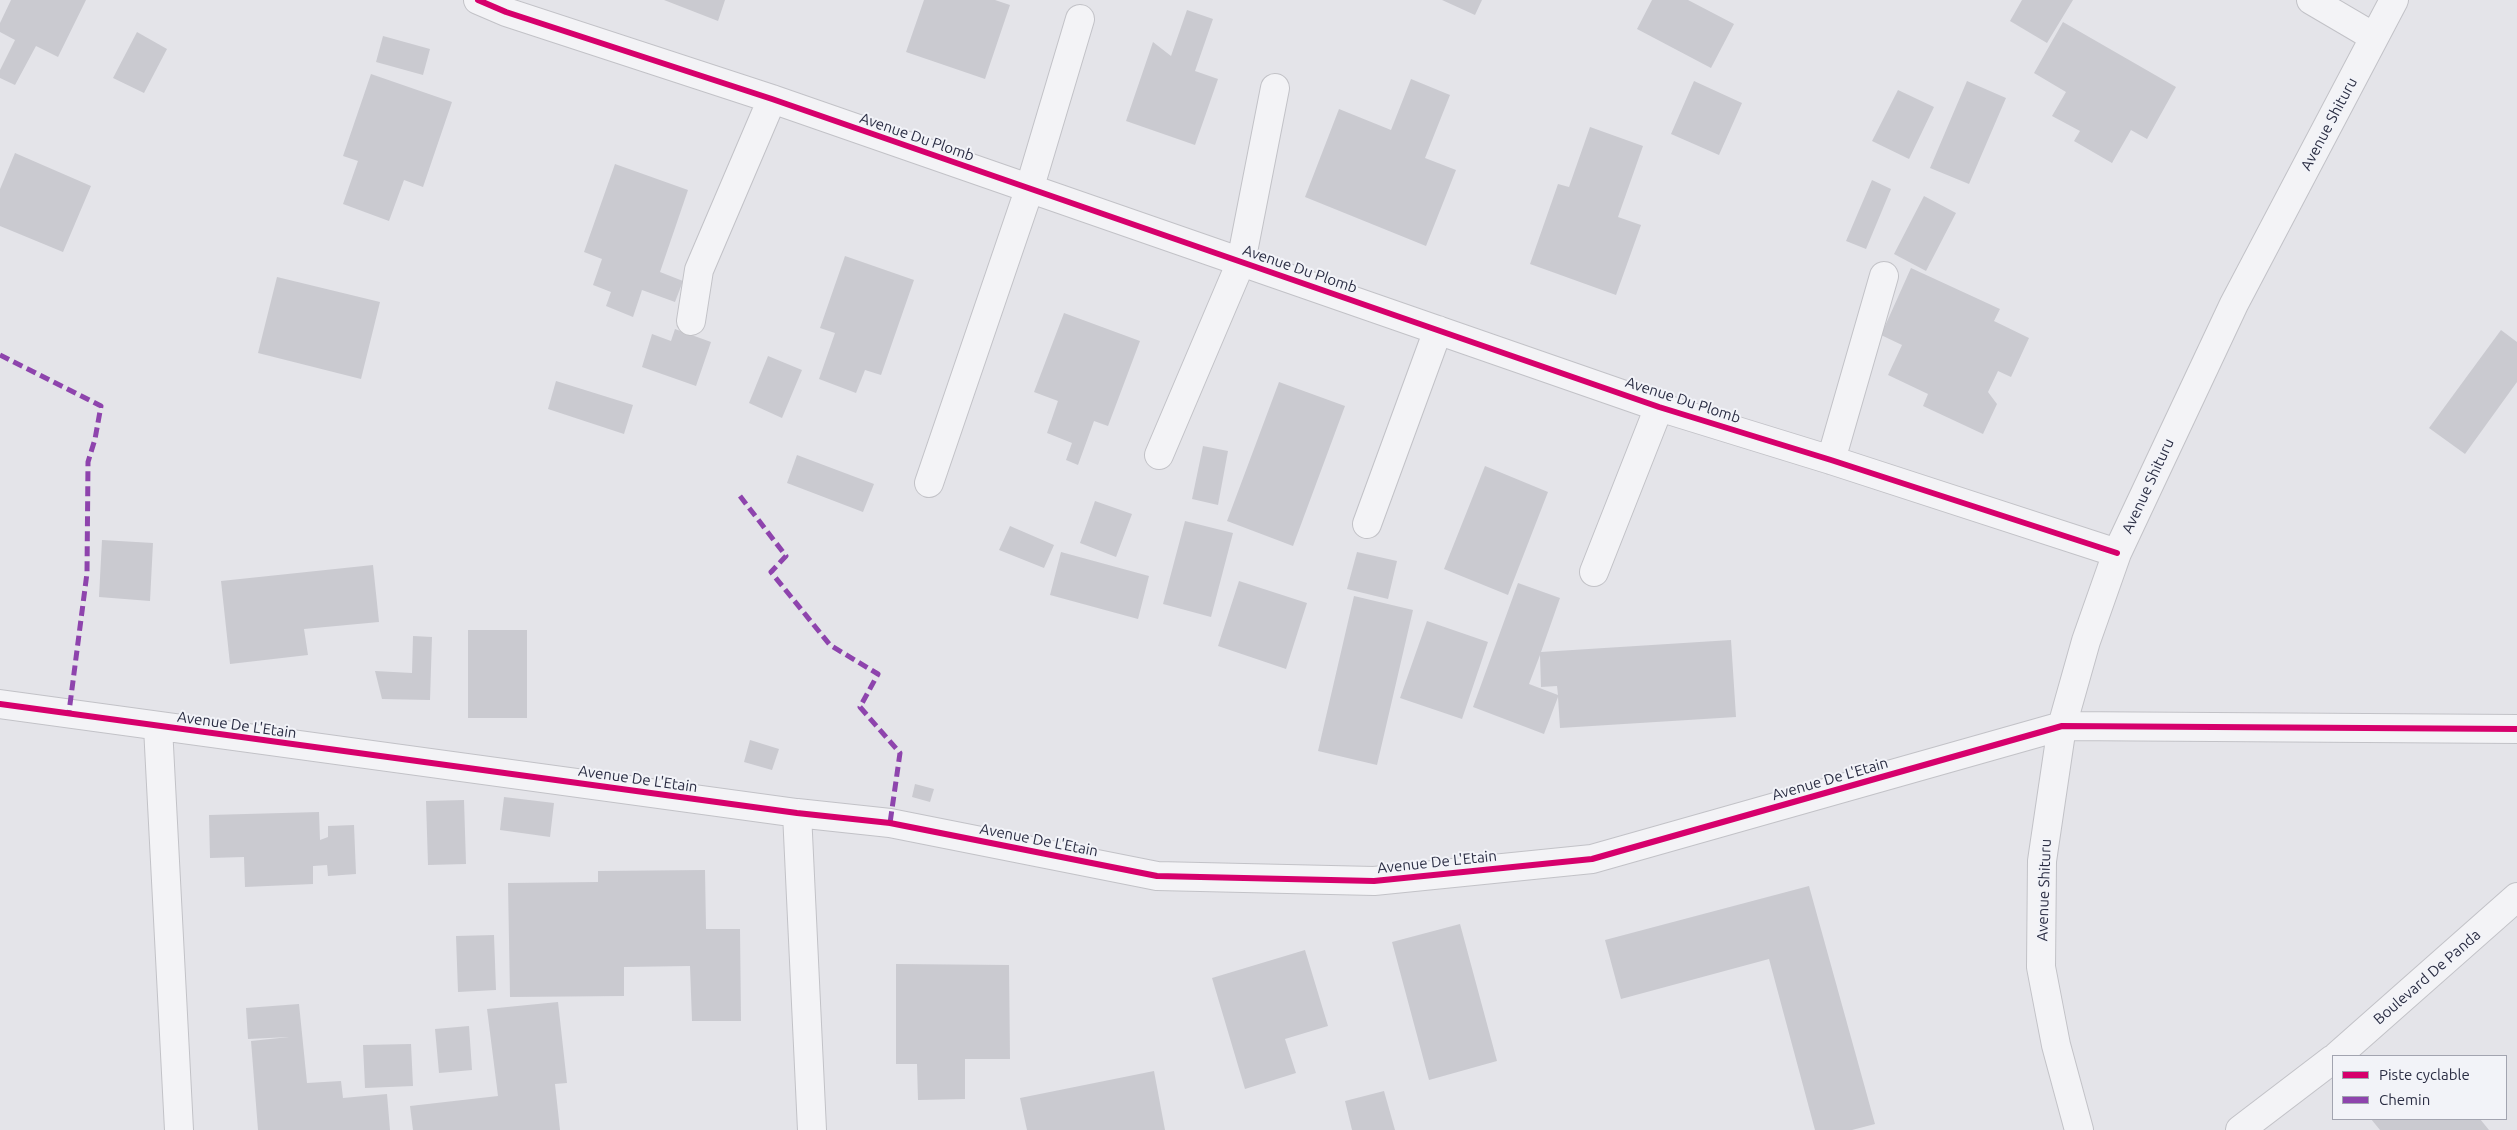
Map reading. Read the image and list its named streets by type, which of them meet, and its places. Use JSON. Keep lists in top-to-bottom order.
{
  "streets": {
    "street": [
      "Avenue Shituru",
      "Avenue Du Plomb",
      "Avenue De L'Etain",
      "Boulevard De Panda"
    ]
  },
  "crossings": [
    ["Avenue Shituru", "Avenue Du Plomb"],
    ["Avenue Shituru", "Avenue De L'Etain"]
  ],
  "legend": ["Piste cyclable", "Chemin"]
}
